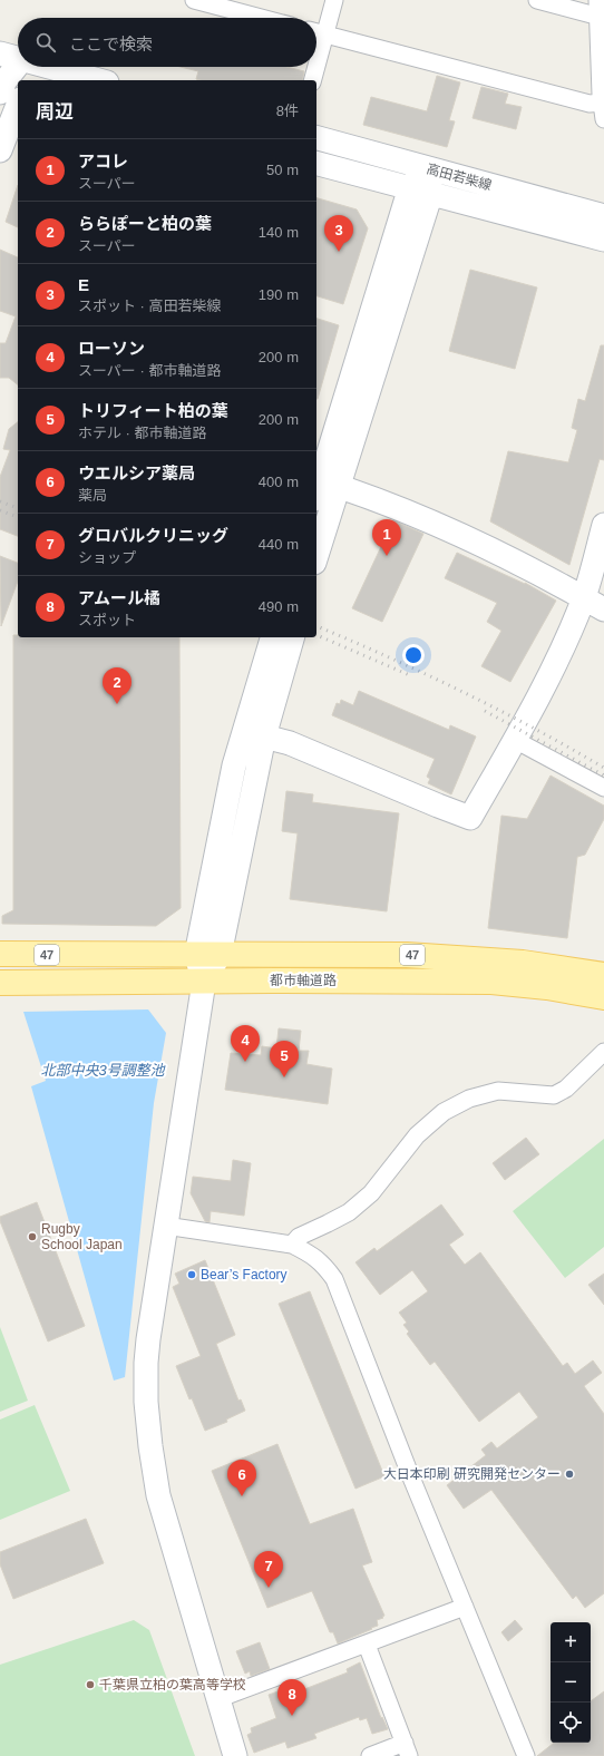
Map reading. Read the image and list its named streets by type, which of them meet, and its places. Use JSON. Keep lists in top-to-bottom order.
{
  "streets": {
    "main road": ["47", "都市軸道路"],
    "street": ["高田若柴線"]
  },
  "water": ["北部中央3号調整池"],
  "places": [
    "Rugby School Japan",
    "Bear’s Factory",
    "大日本印刷 研究開発センター",
    "千葉県立柏の葉高等学校"
  ],
  "page": {
    "search": "ここで検索",
    "heading": ["周辺", "8件"],
    "list": [
      {
        "mark": "1",
        "name": "アコレ",
        "note": "スーパー",
        "value": "50 m"
      },
      {
        "mark": "2",
        "name": "ららぽーと柏の葉",
        "note": "スーパー",
        "value": "140 m"
      },
      {
        "mark": "3",
        "name": "E",
        "note": "スポット · 高田若柴線",
        "value": "190 m"
      },
      {
        "mark": "4",
        "name": "ローソン",
        "note": "スーパー · 都市軸道路",
        "value": "200 m"
      },
      {
        "mark": "5",
        "name": "トリフィート柏の葉",
        "note": "ホテル · 都市軸道路",
        "value": "200 m"
      },
      {
        "mark": "6",
        "name": "ウエルシア薬局",
        "note": "薬局",
        "value": "400 m"
      },
      {
        "mark": "7",
        "name": "グロバルクリニッグ",
        "note": "ショップ",
        "value": "440 m"
      },
      {
        "mark": "8",
        "name": "アムール橘",
        "note": "スポット",
        "value": "490 m"
      }
    ],
    "pins": [
      "3",
      "1",
      "2",
      "4",
      "5",
      "6",
      "7",
      "8"
    ],
    "map_buttons": ["+", "−"]
  }
}
